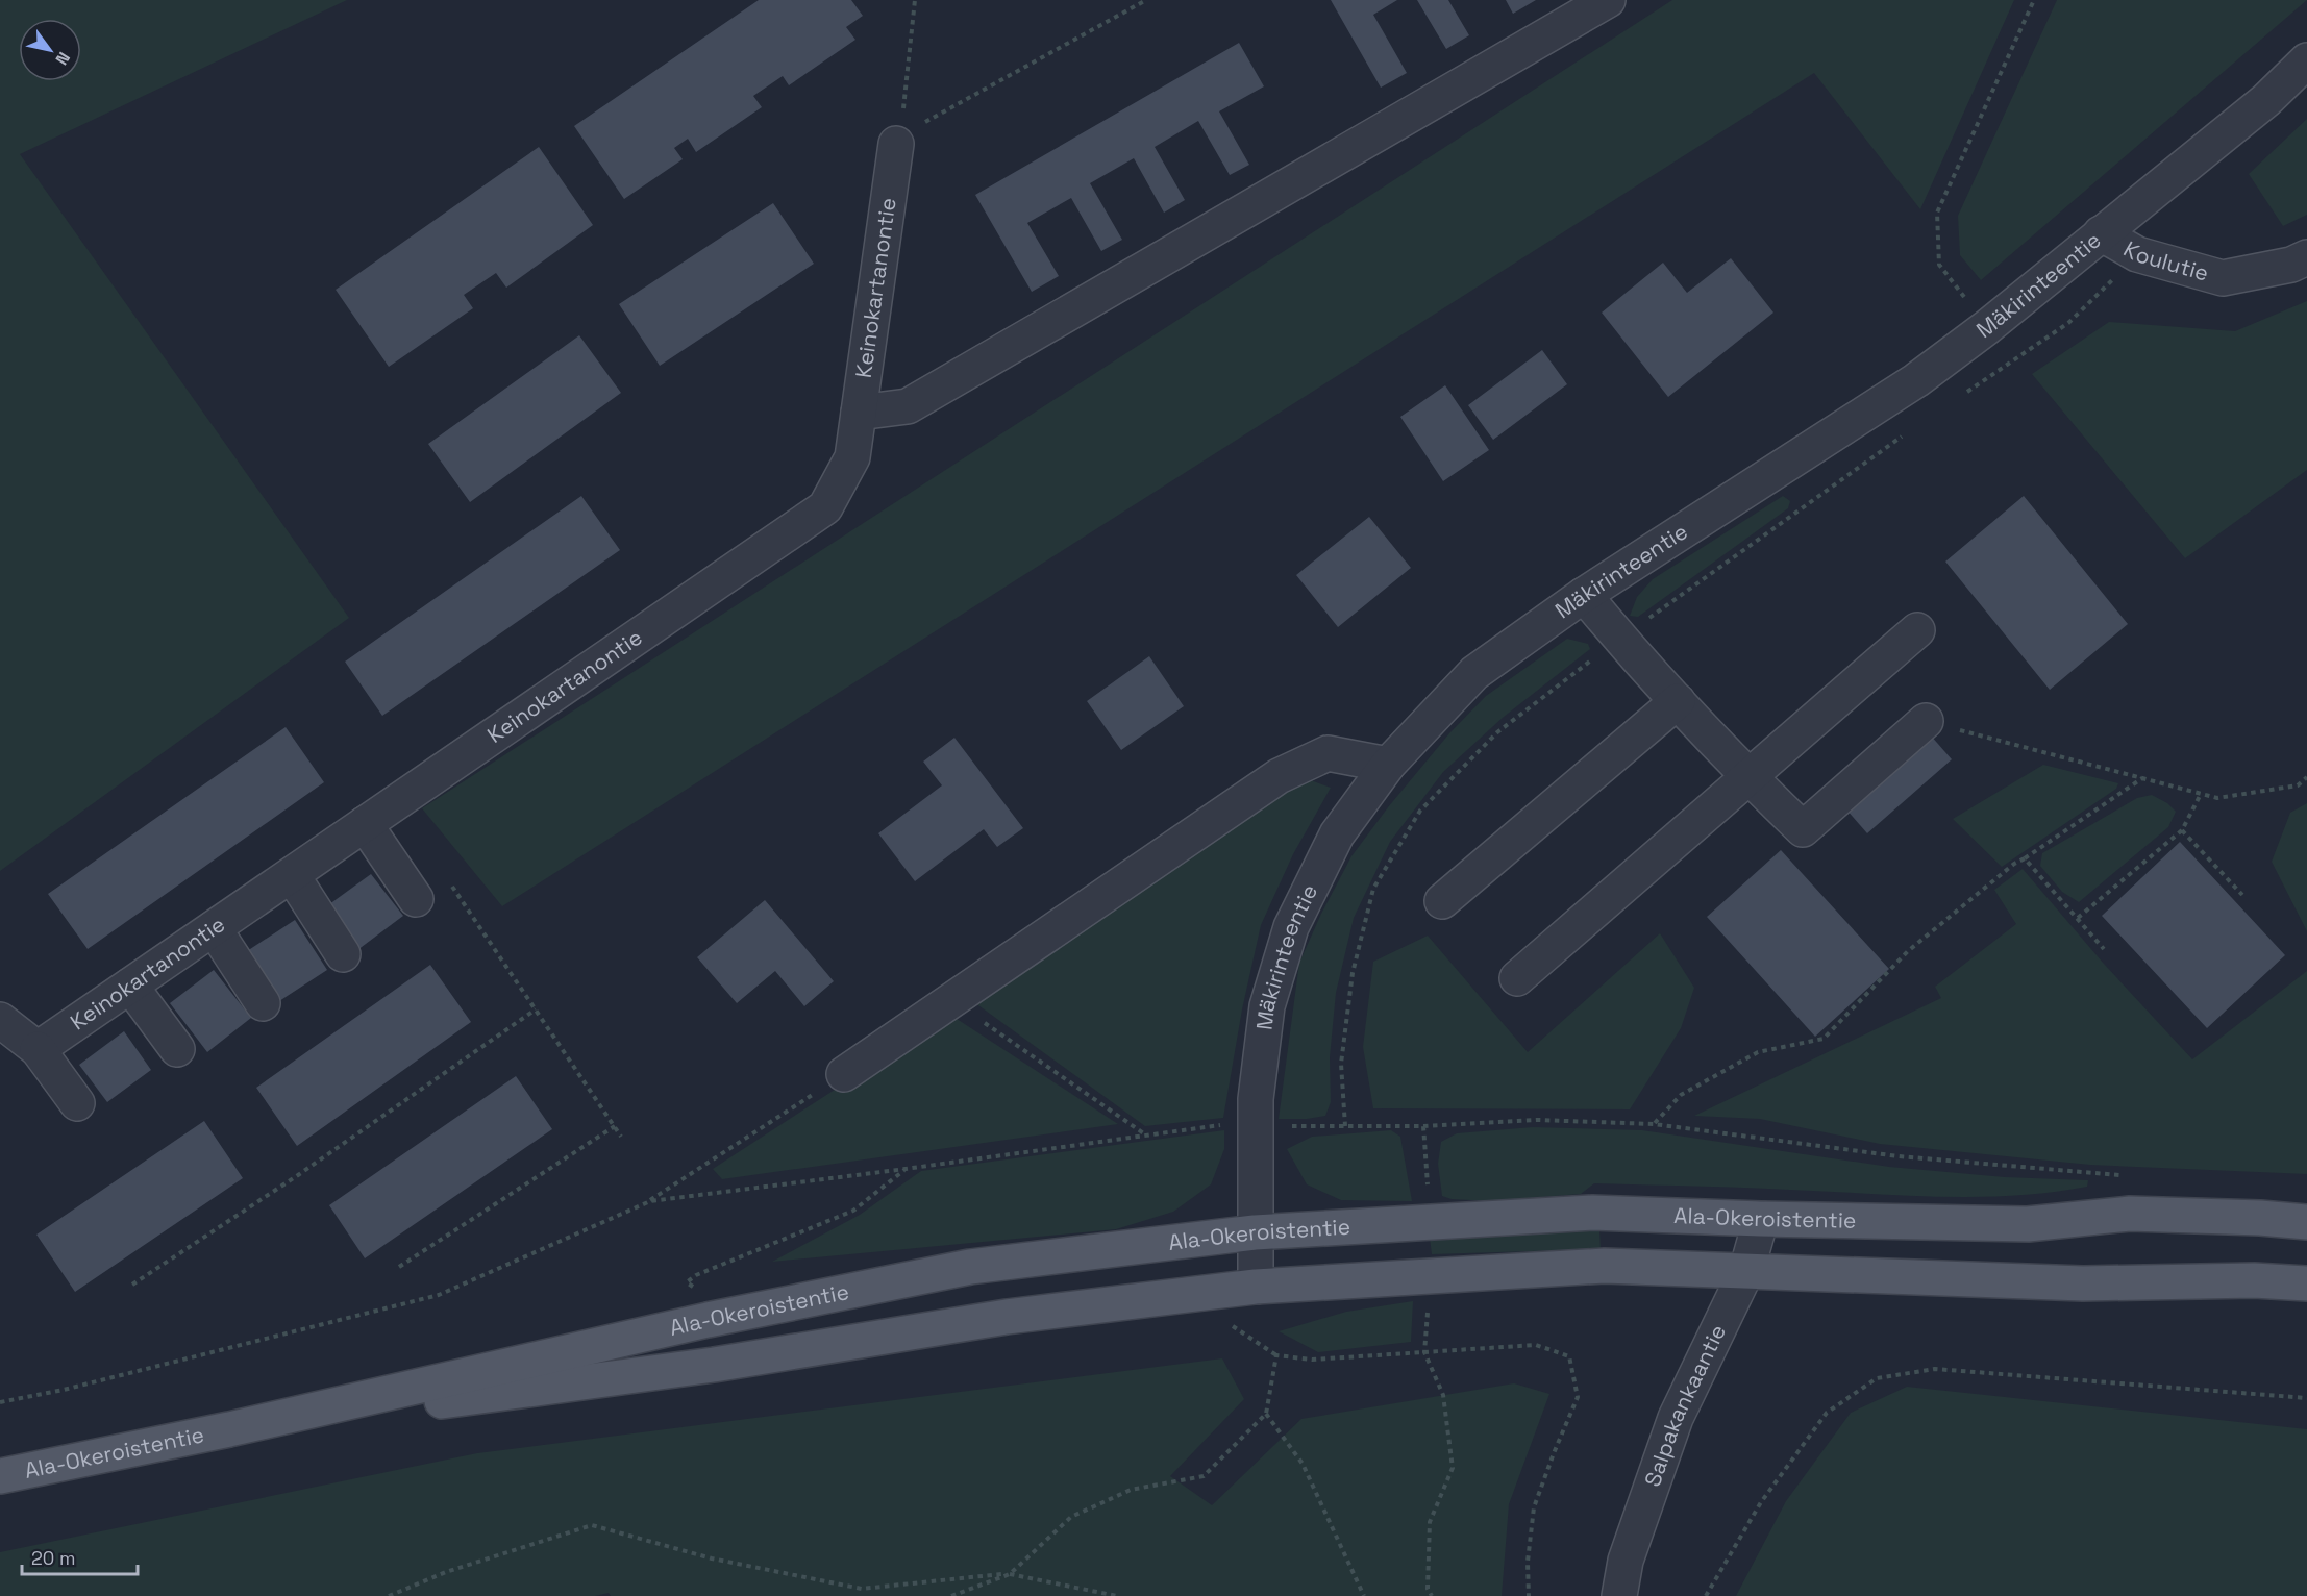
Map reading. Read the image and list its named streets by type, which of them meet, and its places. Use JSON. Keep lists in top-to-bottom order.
{
  "streets": {
    "main road": ["Ala-Okeroistentie"],
    "street": [
      "Koulutie",
      "Mäkirinteentie",
      "Keinokartanontie",
      "Salpakankaantie"
    ]
  },
  "crossings": [
    ["Koulutie", "Mäkirinteentie"],
    ["Mäkirinteentie", "Ala-Okeroistentie"],
    ["Ala-Okeroistentie", "Salpakankaantie"]
  ],
  "scale_bar": "20 m",
  "north": "bottom right"
}
